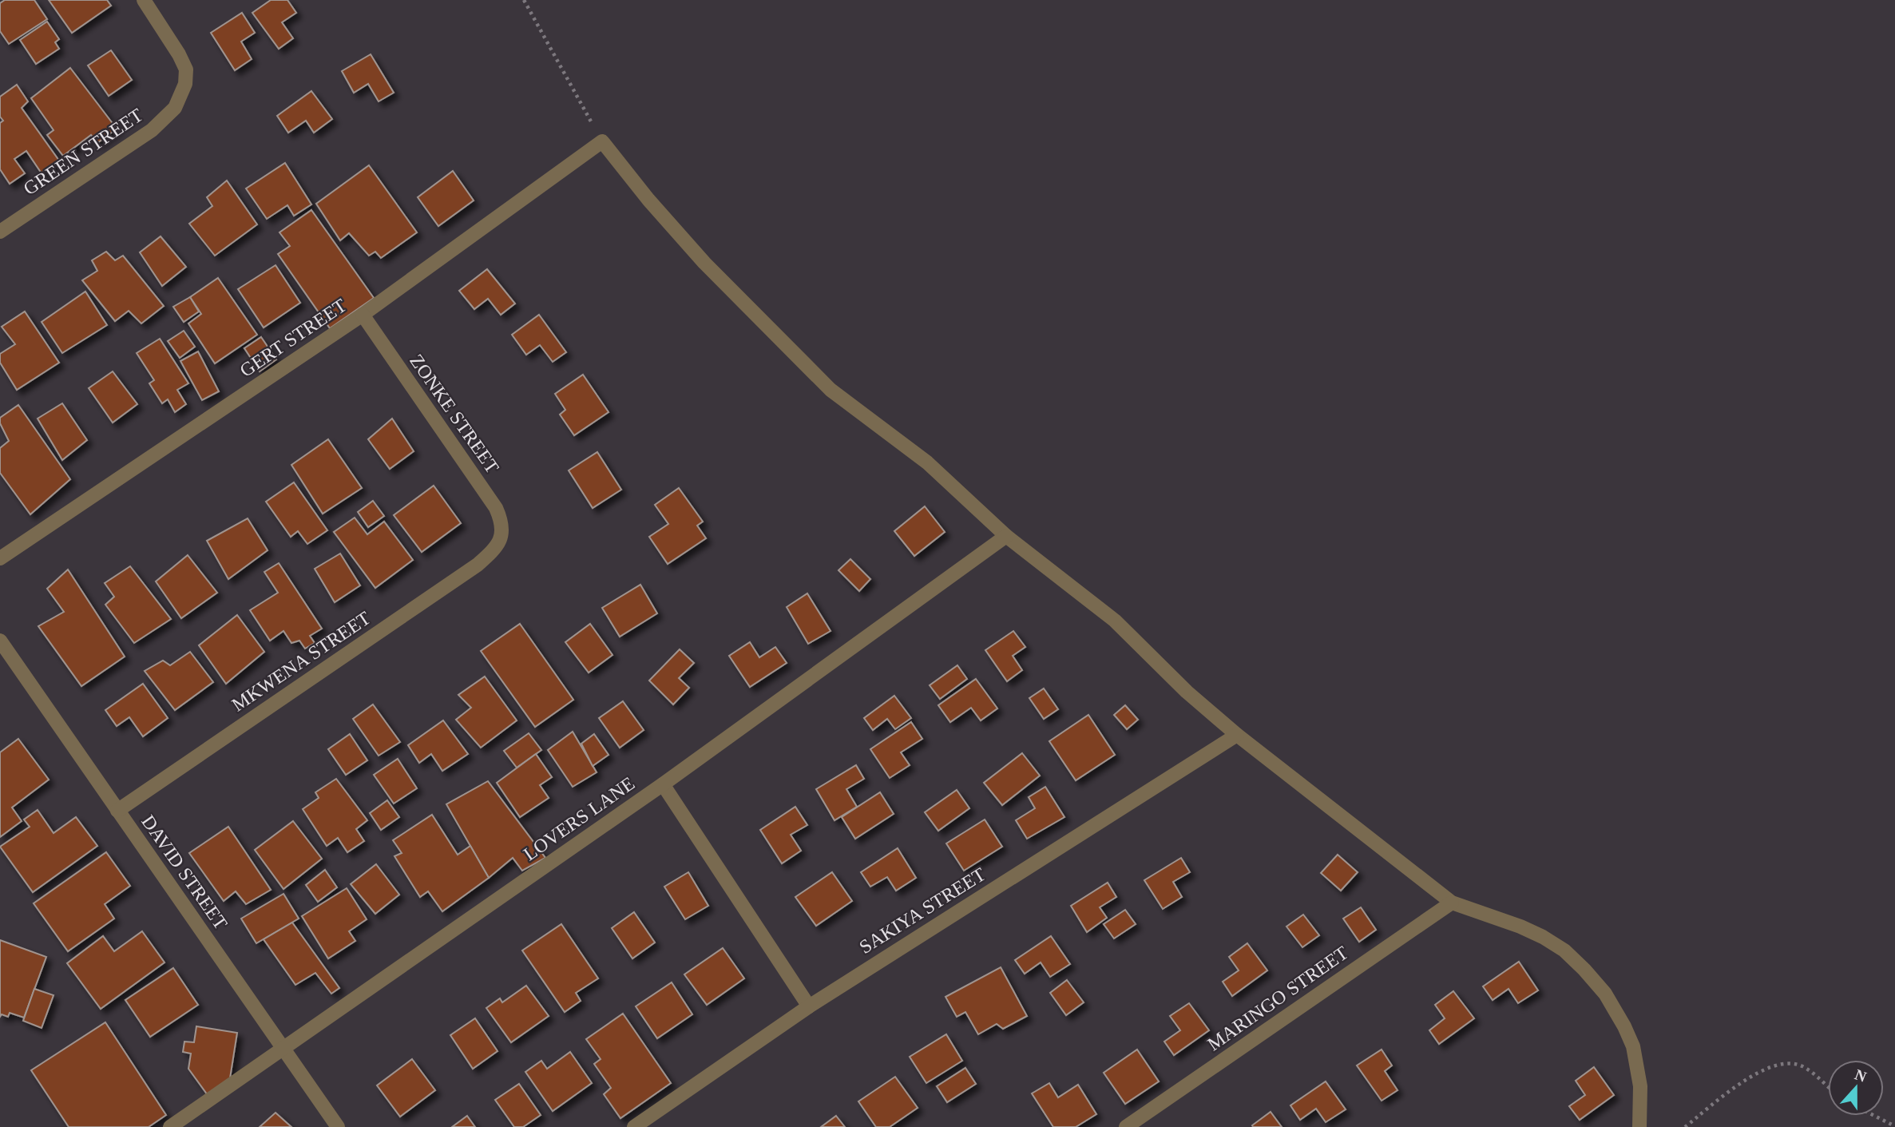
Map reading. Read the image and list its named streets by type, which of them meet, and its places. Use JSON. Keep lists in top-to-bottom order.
{
  "streets": {
    "street": [
      "GREEN STREET",
      "GERT STREET",
      "ZONKE STREET",
      "MKWENA STREET",
      "LOVERS LANE",
      "DAVID STREET",
      "SAKIYA STREET",
      "MARINGO STREET"
    ]
  },
  "crossings": [
    ["GERT STREET", "ZONKE STREET"],
    ["ZONKE STREET", "MKWENA STREET"],
    ["MKWENA STREET", "DAVID STREET"],
    ["LOVERS LANE", "DAVID STREET"]
  ],
  "north": "top"
}
